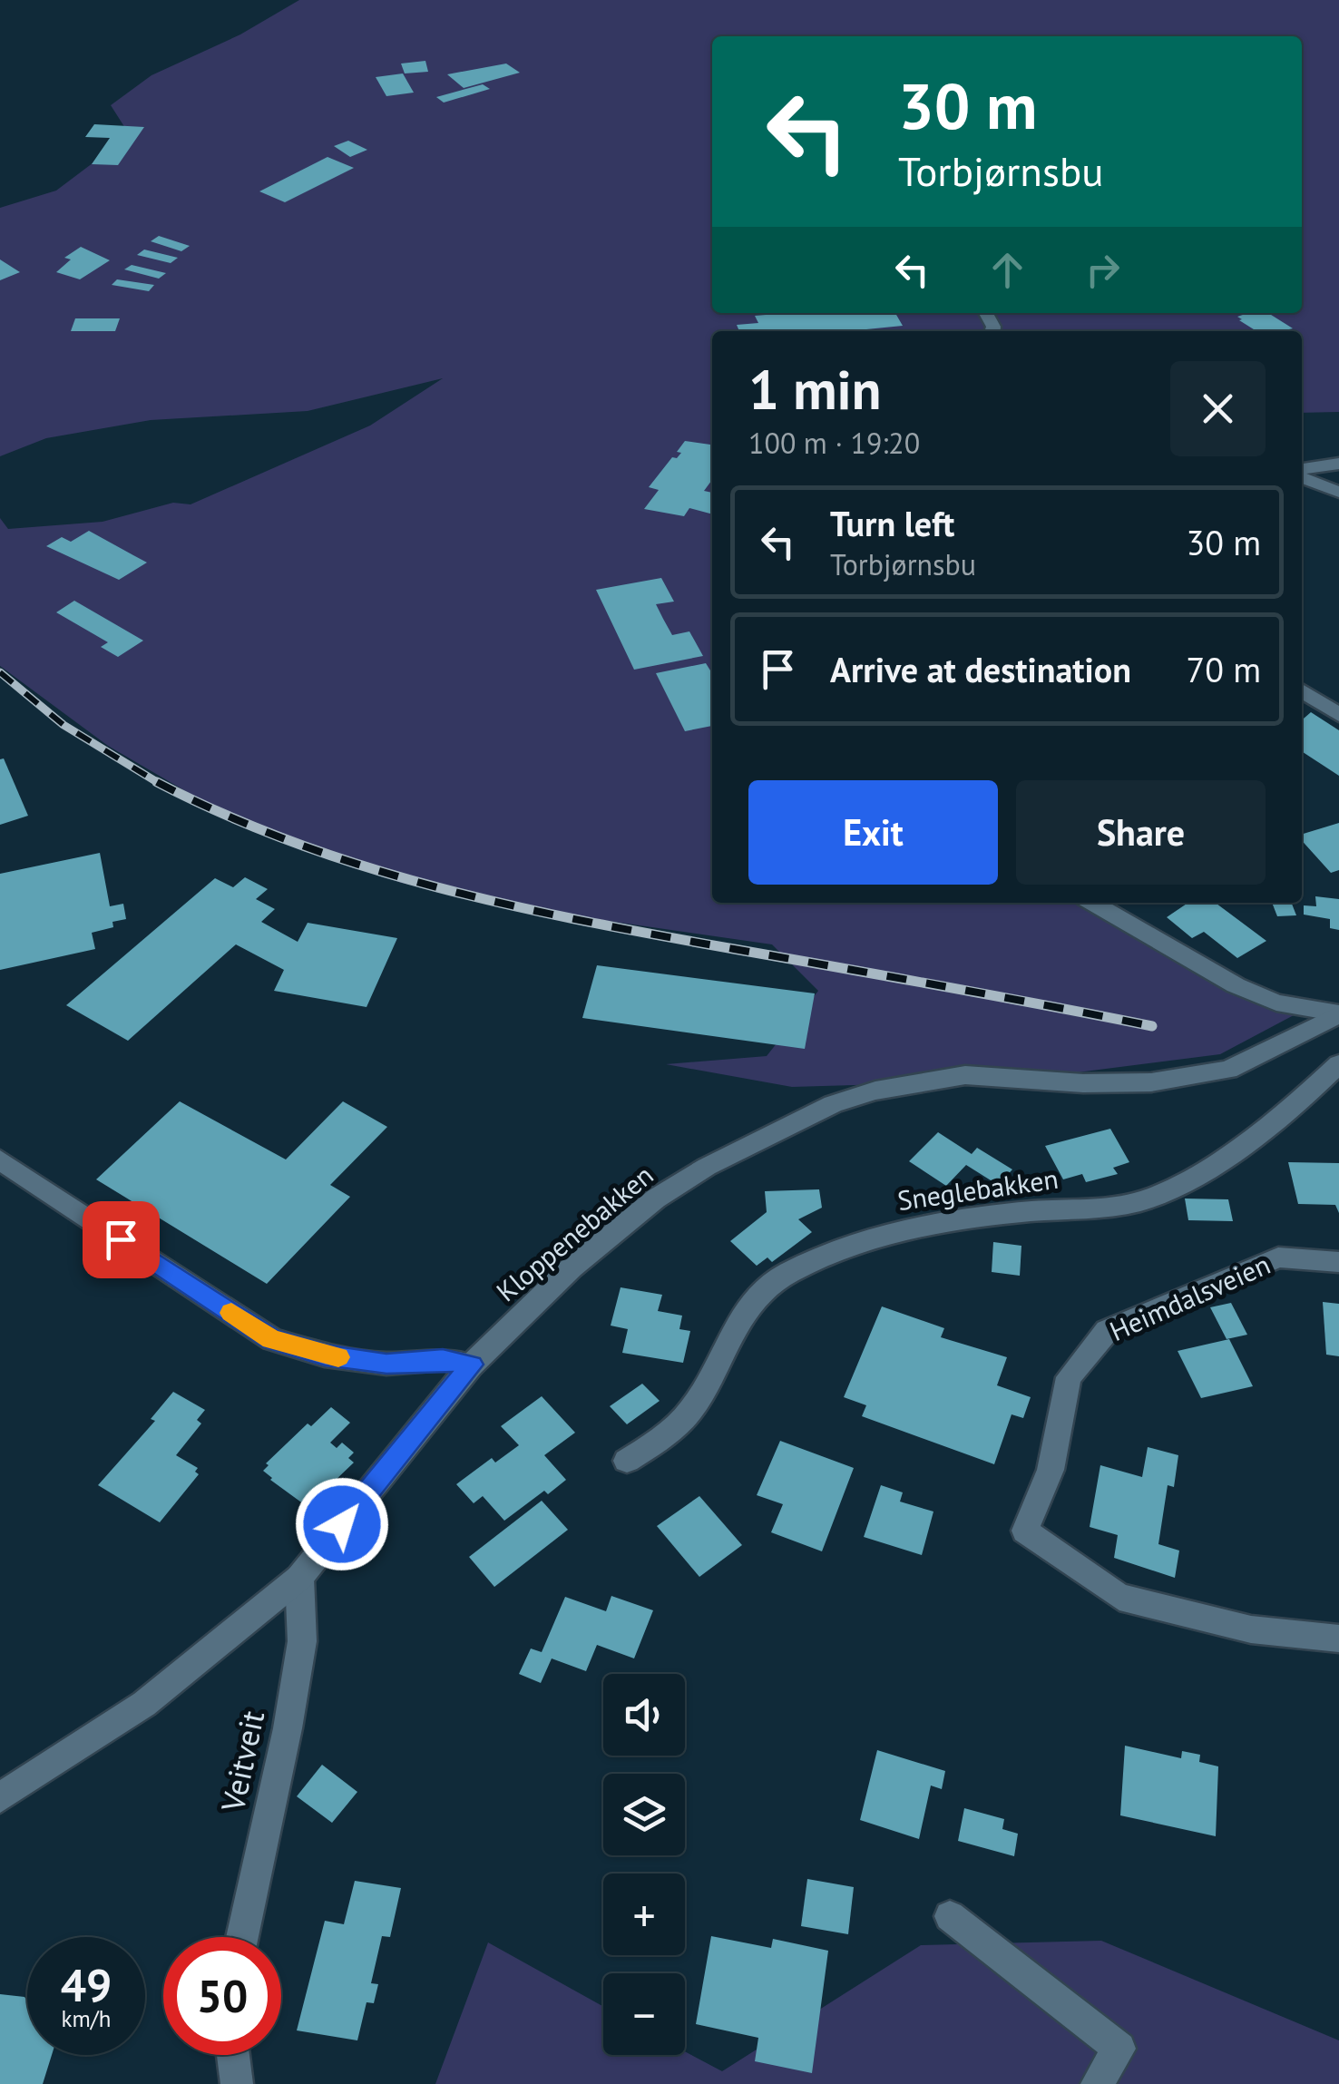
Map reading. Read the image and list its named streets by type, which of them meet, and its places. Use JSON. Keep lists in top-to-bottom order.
{
  "streets": {
    "street": [
      "Sneglebakken",
      "Kloppenebakken",
      "Heimdalsveien",
      "Veitveit"
    ]
  },
  "crossings": [
    ["Kloppenebakken", "Veitveit"]
  ],
  "page": {
    "turn": ["30 m", "Torbjørnsbu"],
    "heading": ["1 min", "100 m · 19:20"],
    "list": [
      {
        "name": "Turn left",
        "note": "Torbjørnsbu",
        "value": "30 m"
      },
      {
        "name": "Arrive at destination",
        "value": "70 m"
      }
    ],
    "buttons": ["Exit", "Share"],
    "map_buttons": ["+", "−"],
    "speed": "49 km/h",
    "limit": "50"
  }
}
